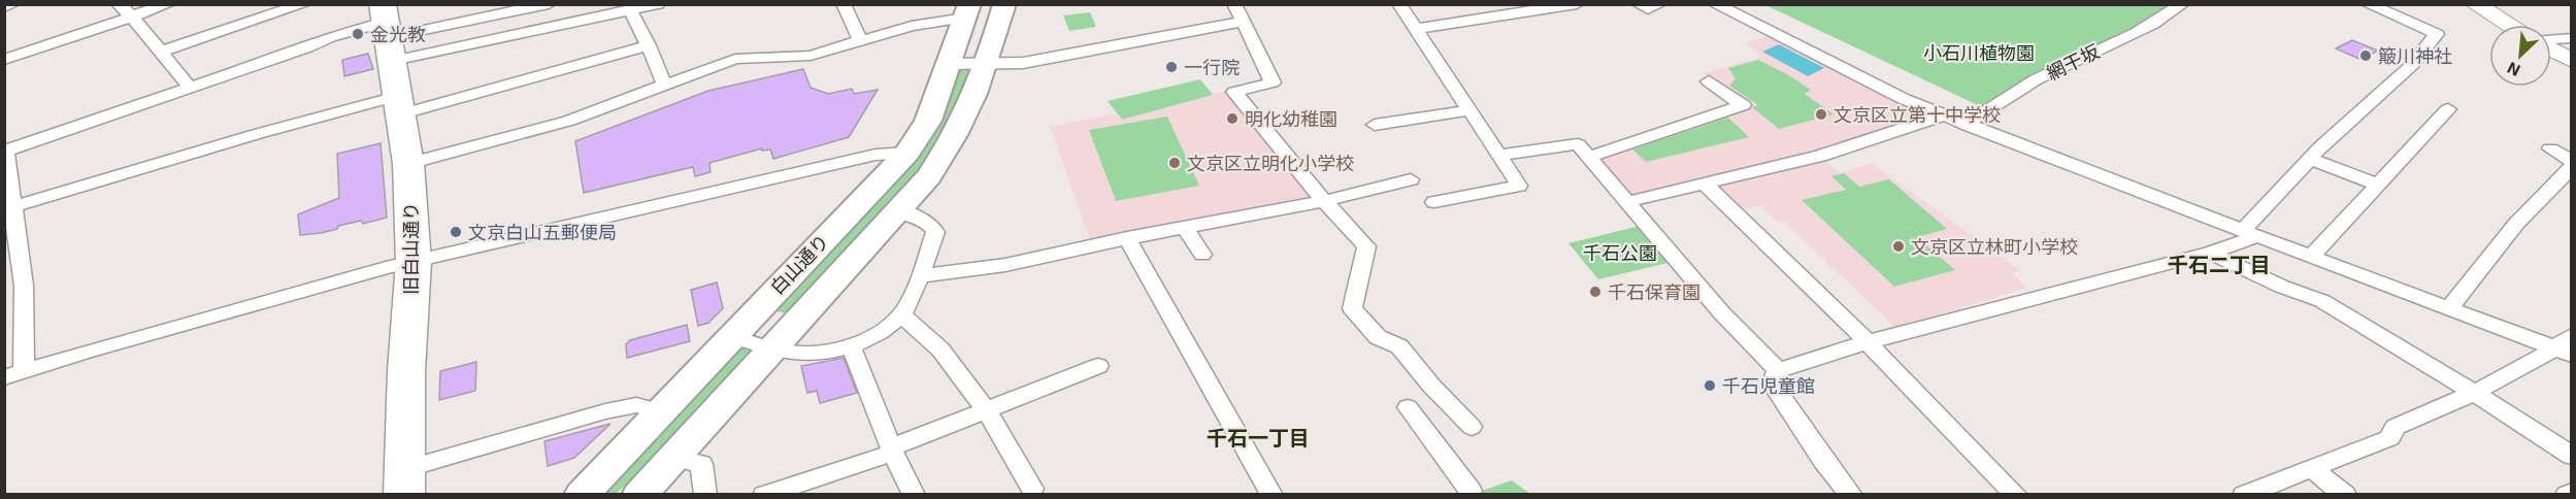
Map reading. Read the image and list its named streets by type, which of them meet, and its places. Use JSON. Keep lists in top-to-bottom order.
{
  "streets": {
    "highway": ["旧白山通り"],
    "main road": ["白山通り"],
    "street": ["網干坂"]
  },
  "districts": ["千石二丁目", "千石一丁目"],
  "parks": ["小石川植物園", "千石公園"],
  "places": [
    "金光教",
    "簸川神社",
    "一行院",
    "文京区立第十中学校",
    "明化幼稚園",
    "文京区立明化小学校",
    "文京白山五郵便局",
    "文京区立林町小学校",
    "千石保育園",
    "千石児童館"
  ],
  "north": "bottom left"
}
